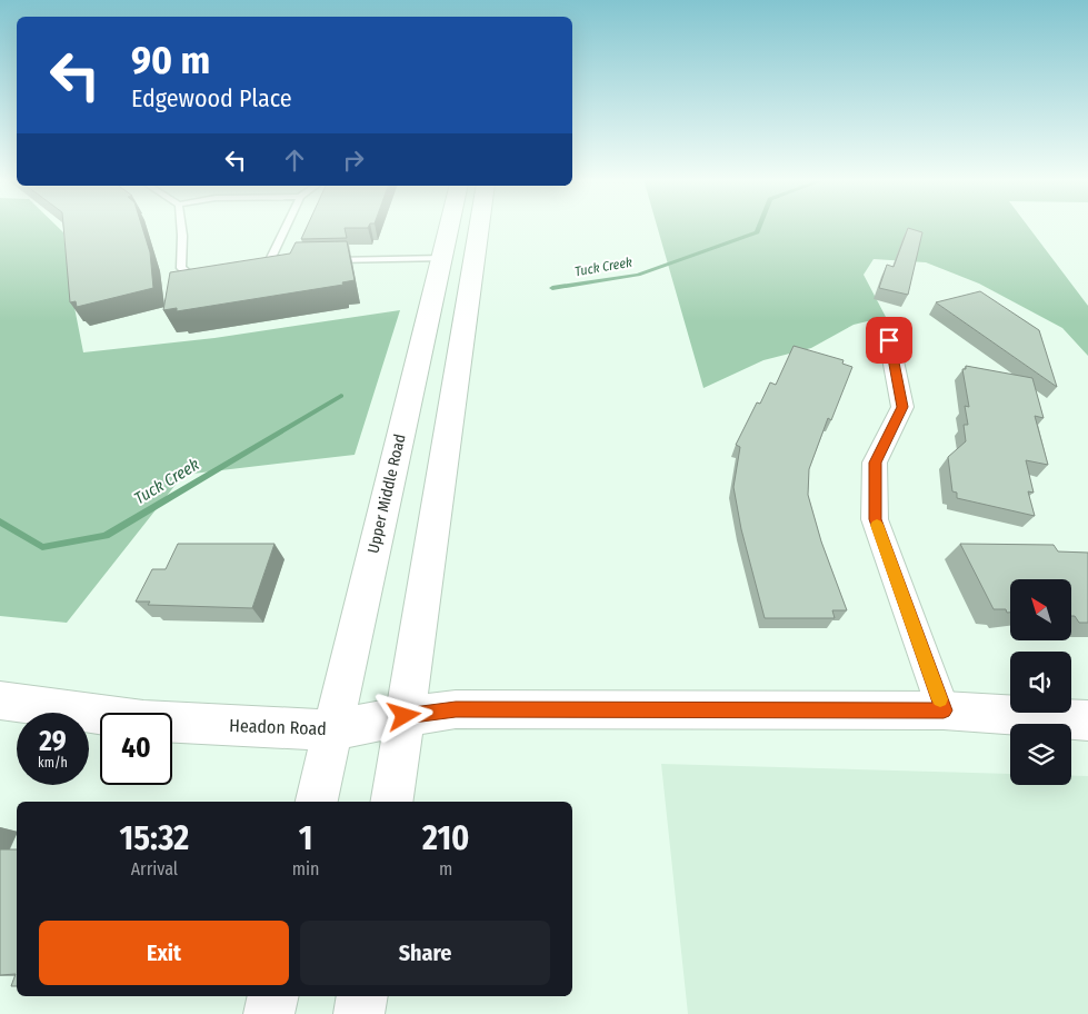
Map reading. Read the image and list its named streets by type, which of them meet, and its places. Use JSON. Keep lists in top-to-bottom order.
{
  "streets": {
    "main road": ["Upper Middle Road", "Headon Road"]
  },
  "crossings": [
    ["Upper Middle Road", "Headon Road"]
  ],
  "water": ["Tuck Creek"],
  "north": "top left",
  "page": {
    "turn": ["90 m", "Edgewood Place"],
    "speed": "29 km/h",
    "limit": "40",
    "eta": [
      "15:32",
      "Arrival",
      "1",
      "min",
      "210",
      "m"
    ],
    "buttons": ["Exit", "Share"]
  }
}
